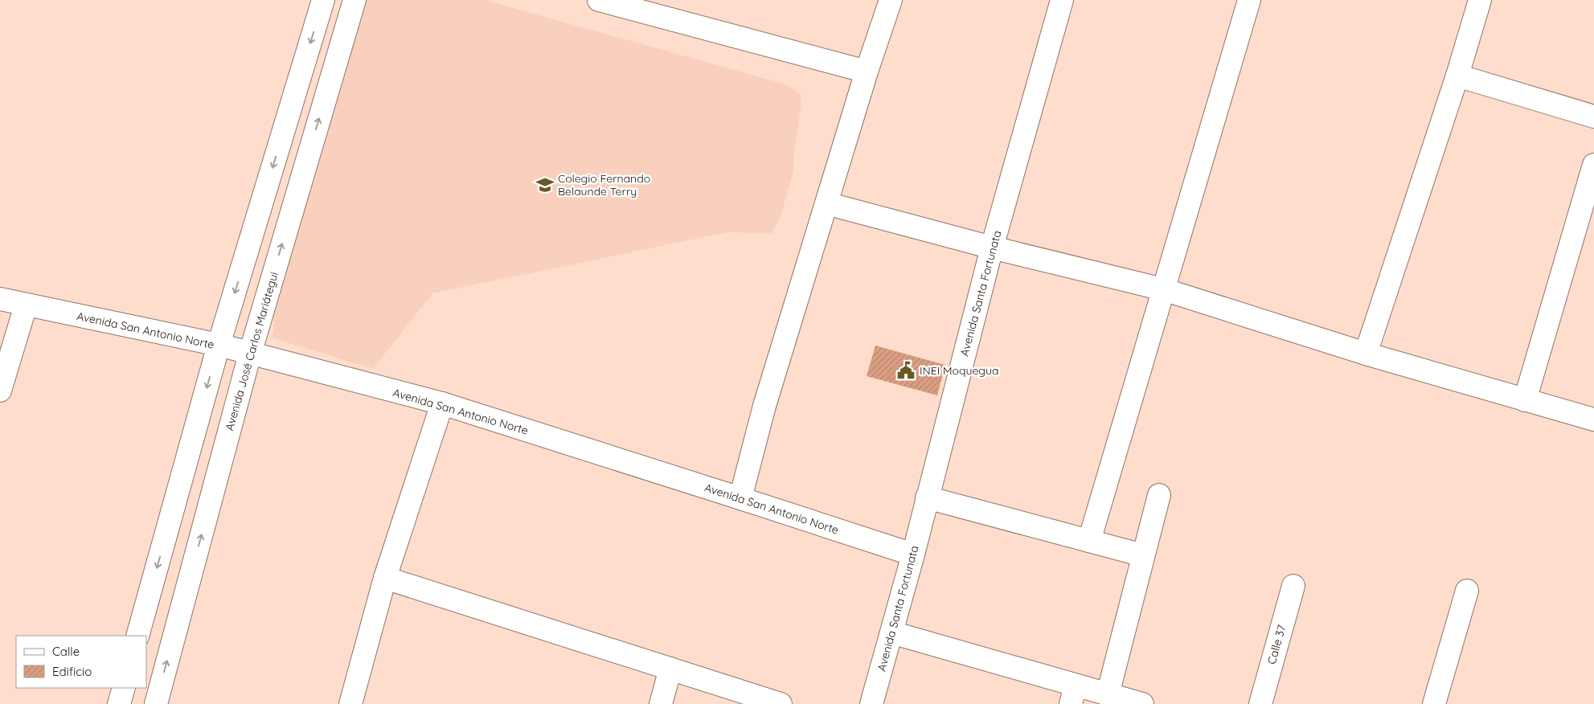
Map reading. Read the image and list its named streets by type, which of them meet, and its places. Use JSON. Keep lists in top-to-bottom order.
{
  "streets": {
    "street": [
      "Avenida Santa Fortunata",
      "Avenida San Antonio Norte",
      "Avenida José Carlos Mariátegui",
      "Calle 37"
    ]
  },
  "crossings": [
    ["Avenida Santa Fortunata", "Avenida San Antonio Norte"],
    ["Avenida San Antonio Norte", "Avenida José Carlos Mariátegui"]
  ],
  "places": {
    "school or university": ["Colegio Fernando Belaunde Terry"],
    "public building": ["INEI Moquegua"]
  },
  "legend": ["Calle", "Edificio"]
}
